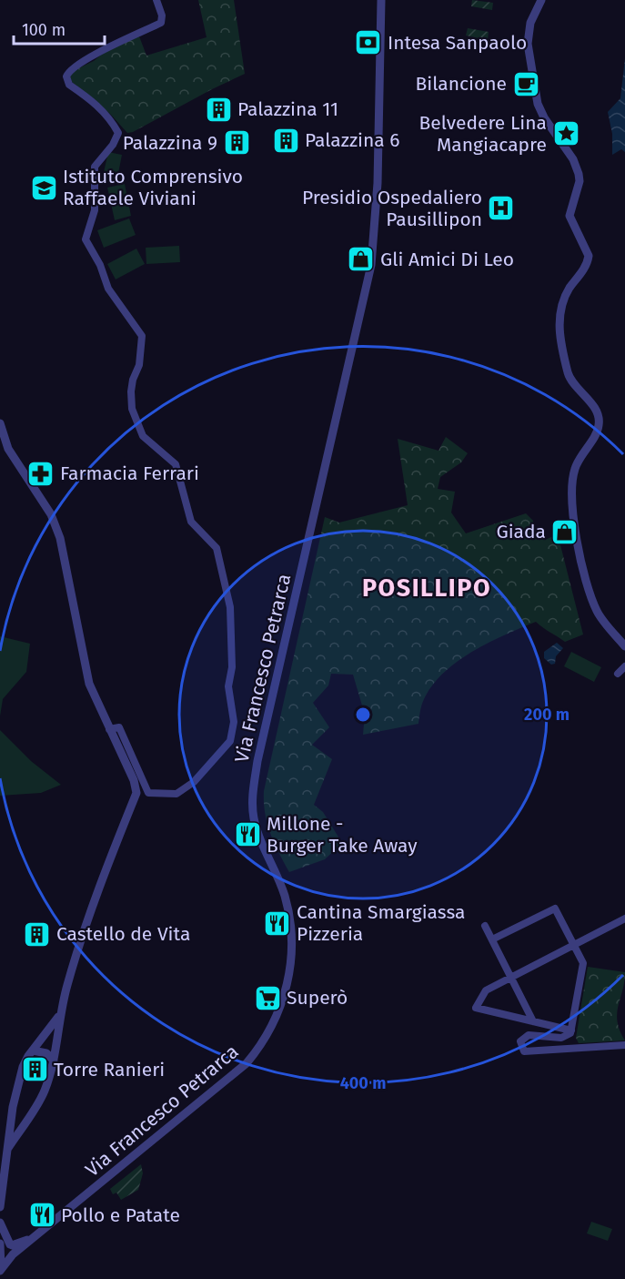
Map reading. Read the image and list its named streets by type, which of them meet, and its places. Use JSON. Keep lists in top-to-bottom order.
{
  "streets": {
    "street": ["Via Francesco Petrarca"]
  },
  "districts": ["POSILLIPO"],
  "places": {
    "bank": ["Intesa Sanpaolo"],
    "cafe": ["Bilancione"],
    "building": [
      "Palazzina 11",
      "Palazzina 6",
      "Palazzina 9",
      "Castello de Vita",
      "Torre Ranieri"
    ],
    "place": ["Belvedere Lina Mangiacapre"],
    "school or university": ["Istituto Comprensivo Raffaele Viviani"],
    "hospital": ["Presidio Ospedaliero Pausillipon"],
    "shop": ["Gli Amici Di Leo", "Giada"],
    "pharmacy": ["Farmacia Ferrari"],
    "restaurant": ["Millone - Burger Take Away", "Cantina Smargiassa Pizzeria", "Pollo e Patate"],
    "supermarket": ["Superò"]
  },
  "scale_bar": "100 m",
  "rings": ["200 m", "400 m"]
}
